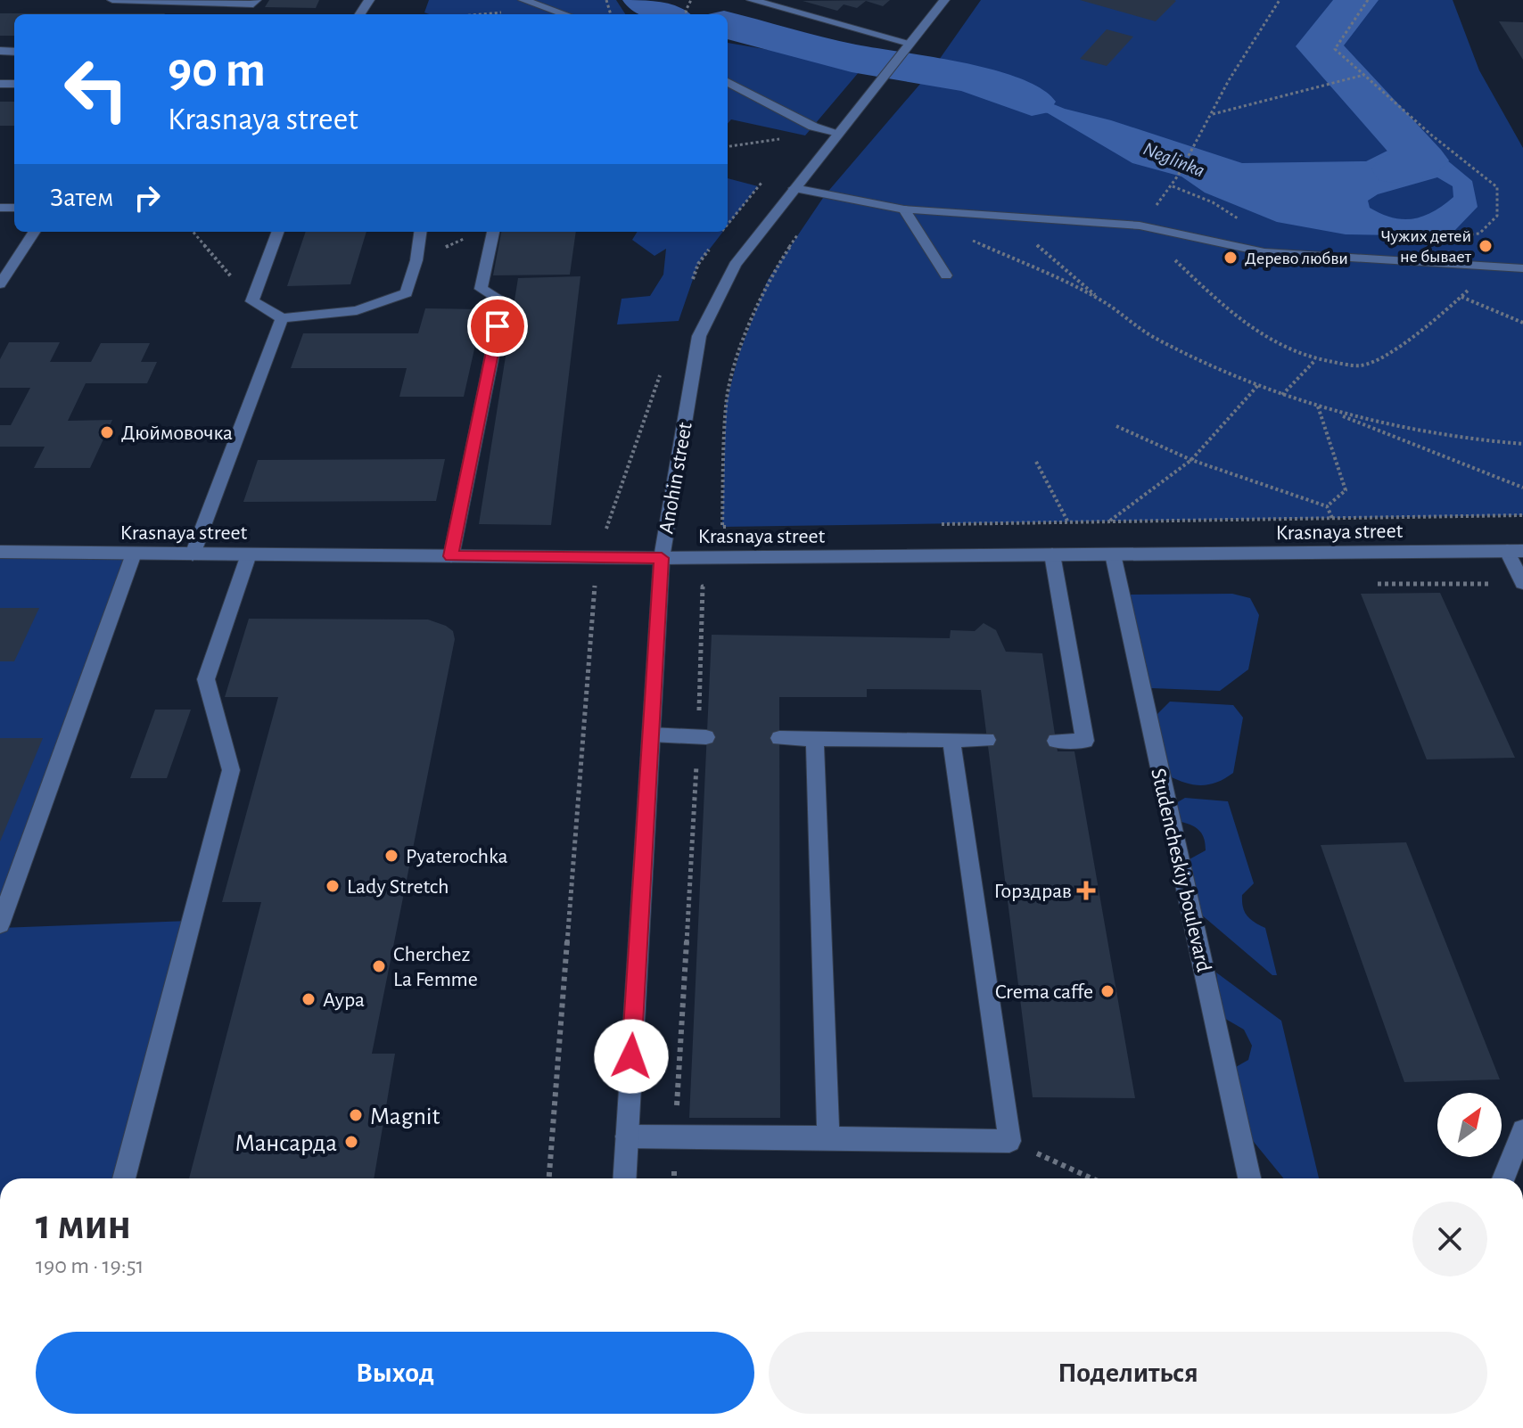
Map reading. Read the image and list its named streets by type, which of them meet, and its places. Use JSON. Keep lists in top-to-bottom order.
{
  "streets": {
    "street": ["Anohin street", "Krasnaya street", "Studencheskiy boulevard"]
  },
  "crossings": [
    ["Anohin street", "Krasnaya street"],
    ["Krasnaya street", "Studencheskiy boulevard"]
  ],
  "water": ["Neglinka"],
  "places": {
    "other": [
      "Чужих детей не бывает",
      "Дерево любви",
      "Дюймовочка",
      "Pyaterochka",
      "Lady Stretch",
      "Cherchez La Femme",
      "Crema caffe",
      "Аура",
      "Magnit",
      "Мансарда"
    ],
    "health": ["Горздрав"]
  },
  "north": "top right",
  "page": {
    "turn": ["90 m", "Krasnaya street"],
    "then": "Затем",
    "heading": ["1 мин", "190 m · 19:51"],
    "buttons": ["Выход", "Поделиться"]
  }
}
